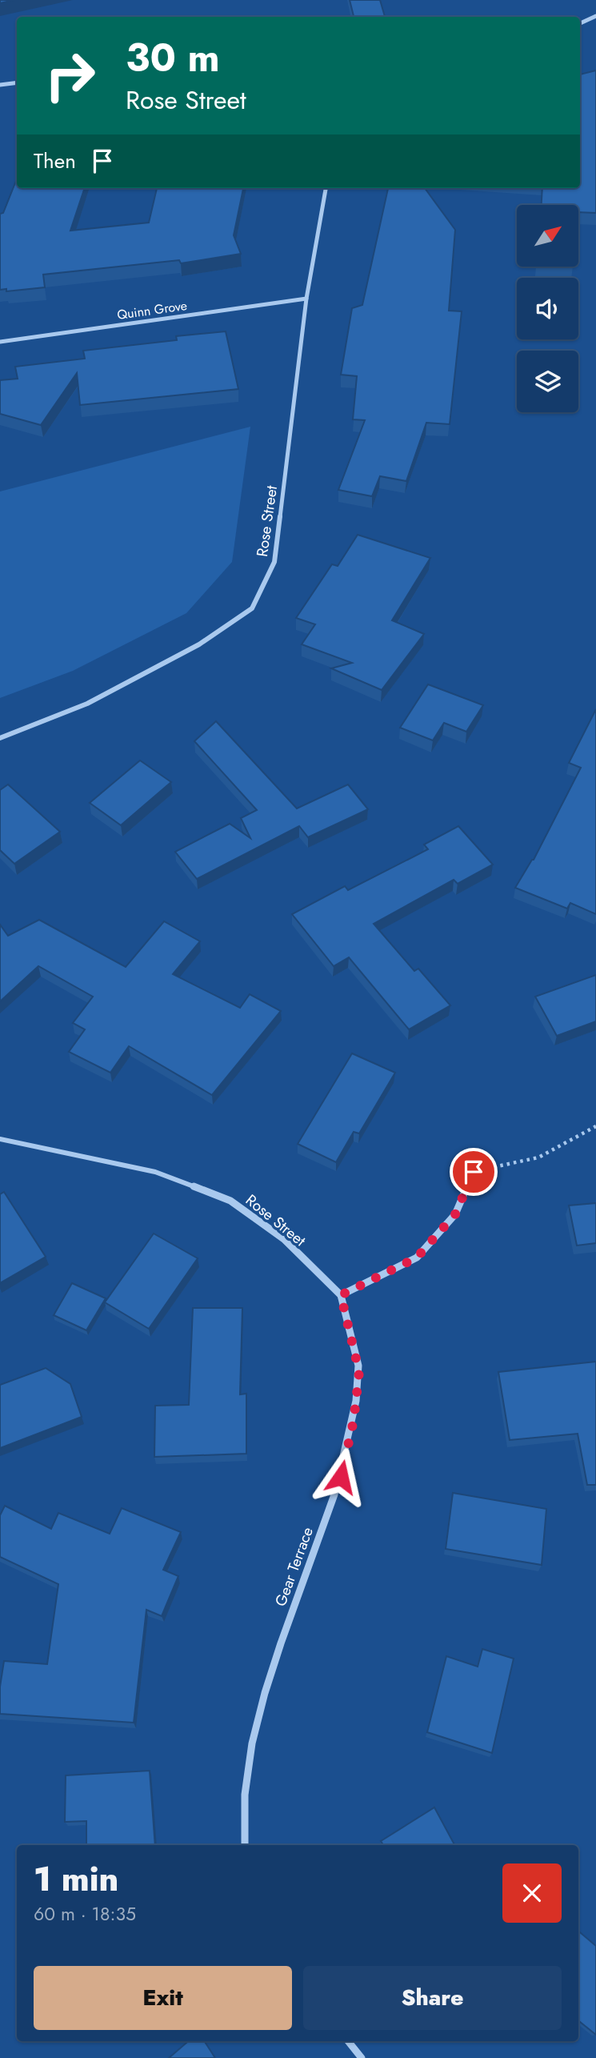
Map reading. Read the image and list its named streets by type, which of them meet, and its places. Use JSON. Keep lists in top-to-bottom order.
{
  "streets": {
    "street": ["Quinn Grove", "Rose Street", "Gear Terrace"]
  },
  "crossings": [
    ["Quinn Grove", "Rose Street"],
    ["Rose Street", "Gear Terrace"]
  ],
  "north": "top right",
  "page": {
    "turn": ["30 m", "Rose Street"],
    "then": "Then",
    "heading": ["1 min", "60 m · 18:35"],
    "buttons": ["Exit", "Share"]
  }
}
